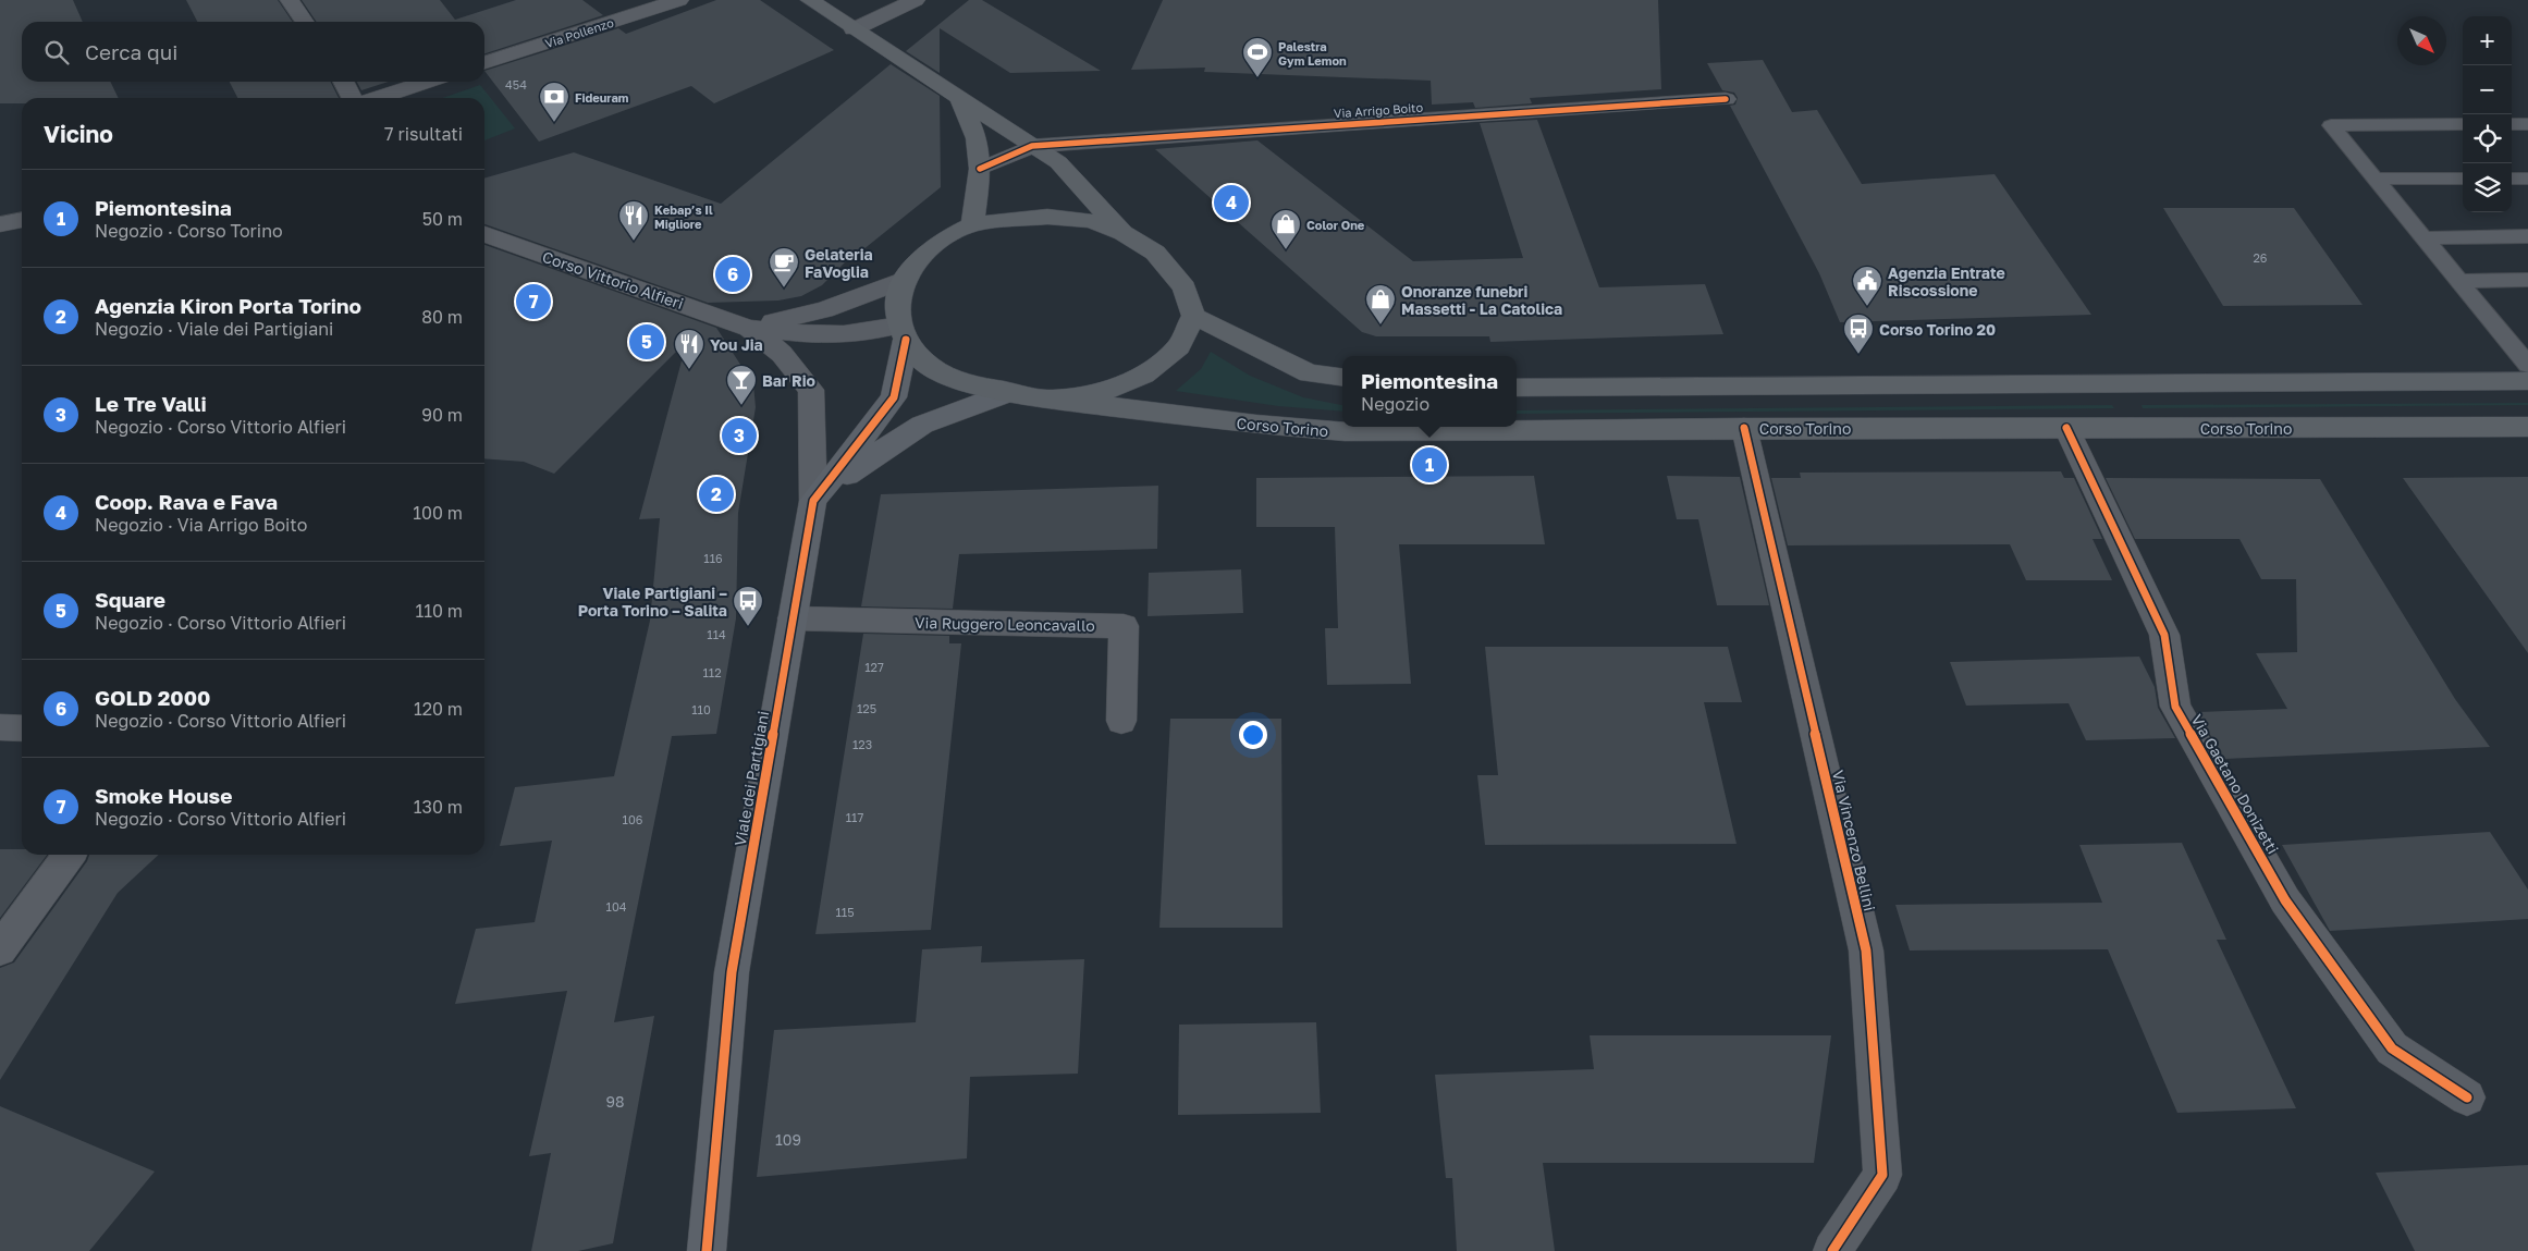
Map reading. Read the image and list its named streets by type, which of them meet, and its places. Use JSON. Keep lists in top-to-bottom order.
{
  "streets": {
    "main road": ["Corso Torino"],
    "street": [
      "Via Pollenzo",
      "Via Arrigo Boito",
      "Corso Vittorio Alfieri",
      "Via Ruggero Leoncavallo",
      "Viale dei Partigiani",
      "Via Gaetano Donizetti",
      "Via Vincenzo Bellini"
    ]
  },
  "crossings": [
    ["Corso Vittorio Alfieri", "Corso Torino"],
    ["Corso Vittorio Alfieri", "Viale dei Partigiani"],
    ["Corso Torino", "Viale dei Partigiani"],
    ["Corso Torino", "Via Gaetano Donizetti"],
    ["Corso Torino", "Via Vincenzo Bellini"],
    ["Via Ruggero Leoncavallo", "Viale dei Partigiani"]
  ],
  "places": {
    "sports": ["Palestra Gym Lemon"],
    "bank": ["Fideuram"],
    "restaurant": ["Kebap’s Il Migliore", "You Jia"],
    "shop": ["Color One", "Onoranze funebri Massetti - La Catolica"],
    "cafe": ["Gelateria FaVoglia"],
    "public building": ["Agenzia Entrate Riscossione"],
    "bus stop": ["Corso Torino 20", "Viale Partigiani – Porta Torino – Salita"],
    "bar": ["Bar Rio"]
  },
  "house_numbers": [
    "454",
    "26",
    "116",
    "114",
    "127",
    "112",
    "125",
    "110",
    "123",
    "117",
    "106",
    "104",
    "115",
    "98",
    "109"
  ],
  "north": "bottom right",
  "page": {
    "map_buttons": ["+", "−"],
    "search": "Cerca qui",
    "heading": ["Vicino", "7 risultati"],
    "list": [
      {
        "mark": "1",
        "name": "Piemontesina",
        "note": "Negozio · Corso Torino",
        "value": "50 m"
      },
      {
        "mark": "2",
        "name": "Agenzia Kiron Porta Torino",
        "note": "Negozio · Viale dei Partigiani",
        "value": "80 m"
      },
      {
        "mark": "3",
        "name": "Le Tre Valli",
        "note": "Negozio · Corso Vittorio Alfieri",
        "value": "90 m"
      },
      {
        "mark": "4",
        "name": "Coop. Rava e Fava",
        "note": "Negozio · Via Arrigo Boito",
        "value": "100 m"
      },
      {
        "mark": "5",
        "name": "Square",
        "note": "Negozio · Corso Vittorio Alfieri",
        "value": "110 m"
      },
      {
        "mark": "6",
        "name": "GOLD 2000",
        "note": "Negozio · Corso Vittorio Alfieri",
        "value": "120 m"
      },
      {
        "mark": "7",
        "name": "Smoke House",
        "note": "Negozio · Corso Vittorio Alfieri",
        "value": "130 m"
      }
    ],
    "pins": [
      "4",
      "6",
      "7",
      "5",
      "3",
      "1",
      "2"
    ],
    "popup": ["Piemontesina", "Negozio"]
  }
}
